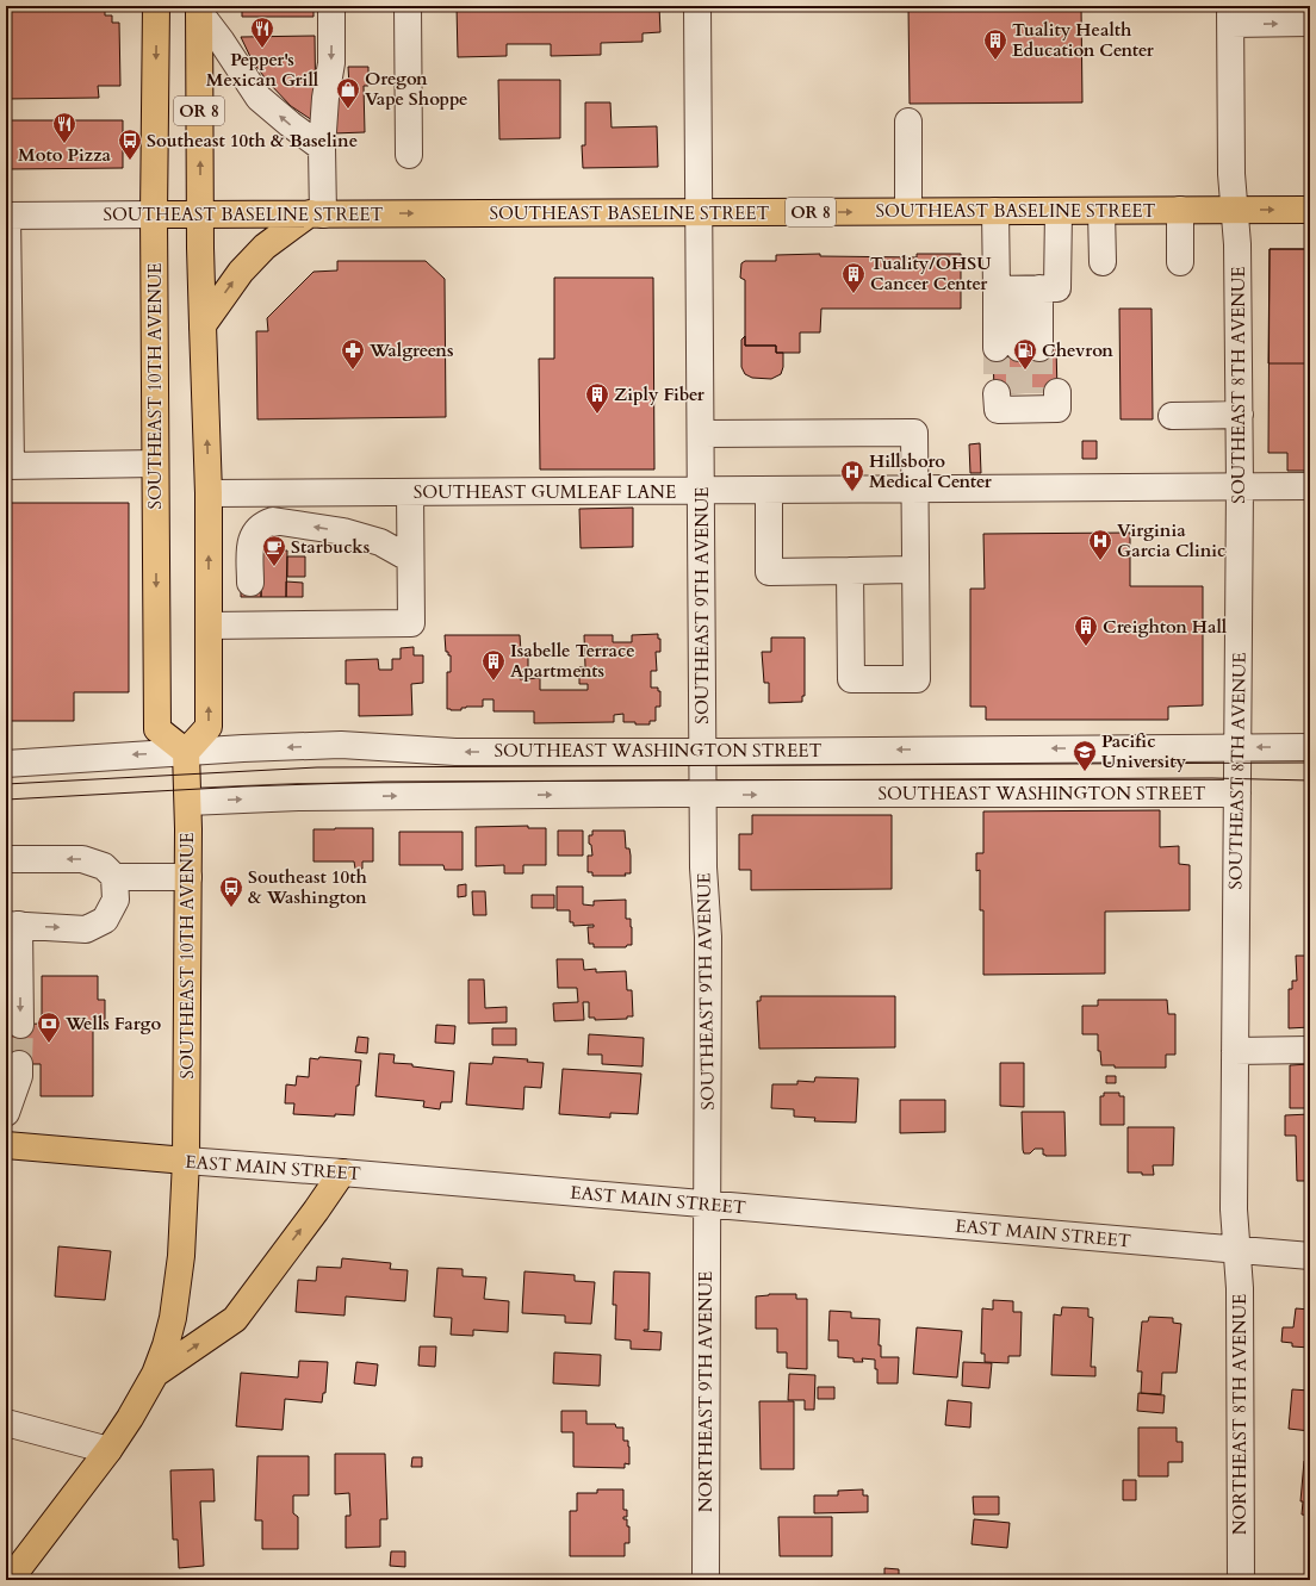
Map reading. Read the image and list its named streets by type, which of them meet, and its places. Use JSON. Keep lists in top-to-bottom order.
{
  "streets": {
    "main road": [
      "OR 8",
      "SOUTHEAST BASELINE STREET",
      "SOUTHEAST 10TH AVENUE",
      "EAST MAIN STREET"
    ],
    "street": [
      "SOUTHEAST 8TH AVENUE",
      "SOUTHEAST GUMLEAF LANE",
      "SOUTHEAST 9TH AVENUE",
      "SOUTHEAST WASHINGTON STREET",
      "NORTHEAST 9TH AVENUE",
      "NORTHEAST 8TH AVENUE"
    ]
  },
  "crossings": [
    ["OR 8", "SOUTHEAST BASELINE STREET"],
    ["SOUTHEAST BASELINE STREET", "SOUTHEAST 8TH AVENUE"],
    ["SOUTHEAST BASELINE STREET", "SOUTHEAST 10TH AVENUE"],
    ["SOUTHEAST BASELINE STREET", "SOUTHEAST 9TH AVENUE"],
    ["SOUTHEAST 8TH AVENUE", "SOUTHEAST GUMLEAF LANE"],
    ["SOUTHEAST 8TH AVENUE", "SOUTHEAST WASHINGTON STREET"],
    ["SOUTHEAST 8TH AVENUE", "EAST MAIN STREET"],
    ["SOUTHEAST 8TH AVENUE", "NORTHEAST 8TH AVENUE"],
    ["SOUTHEAST 10TH AVENUE", "SOUTHEAST WASHINGTON STREET"],
    ["SOUTHEAST 10TH AVENUE", "EAST MAIN STREET"],
    ["SOUTHEAST GUMLEAF LANE", "SOUTHEAST 9TH AVENUE"],
    ["SOUTHEAST 9TH AVENUE", "SOUTHEAST WASHINGTON STREET"],
    ["SOUTHEAST 9TH AVENUE", "EAST MAIN STREET"],
    ["SOUTHEAST 9TH AVENUE", "NORTHEAST 9TH AVENUE"],
    ["EAST MAIN STREET", "NORTHEAST 9TH AVENUE"],
    ["EAST MAIN STREET", "NORTHEAST 8TH AVENUE"]
  ],
  "one_way": ["SOUTHEAST BASELINE STREET"],
  "places": {
    "restaurant": ["Pepper's Mexican Grill", "Moto Pizza"],
    "building": [
      "Tuality Health Education Center",
      "Tuality/OHSU Cancer Center",
      "Ziply Fiber",
      "Creighton Hall",
      "Isabelle Terrace Apartments"
    ],
    "shop": ["Oregon Vape Shoppe"],
    "bus stop": ["Southeast 10th & Baseline", "Southeast 10th & Washington"],
    "pharmacy": ["Walgreens"],
    "fuel station": ["Chevron"],
    "hospital": ["Hillsboro Medical Center", "Virginia Garcia Clinic"],
    "cafe": ["Starbucks"],
    "school or university": ["Pacific University"],
    "bank": ["Wells Fargo"]
  }
}
